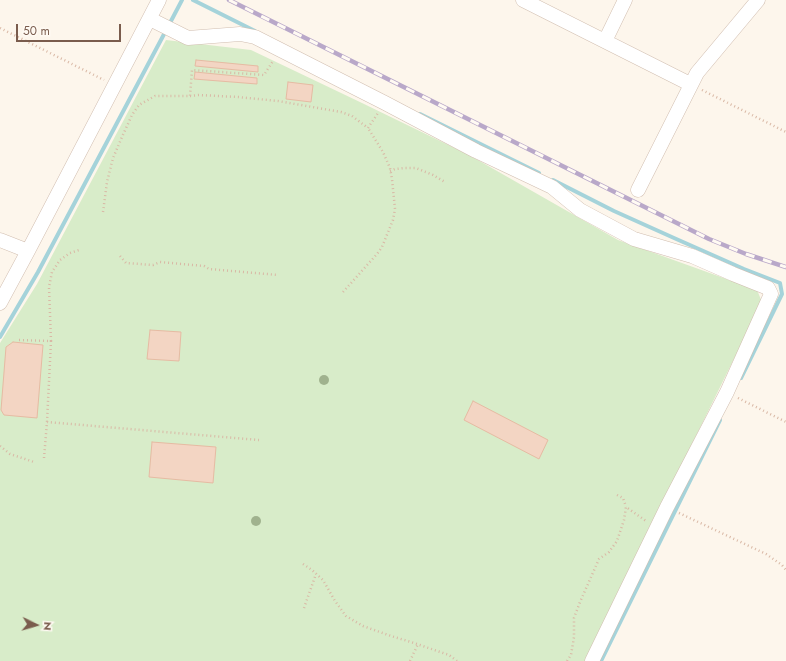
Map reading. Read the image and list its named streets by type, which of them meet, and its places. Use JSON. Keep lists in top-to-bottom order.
{
  "scale_bar": "50 m",
  "north": "right"
}
